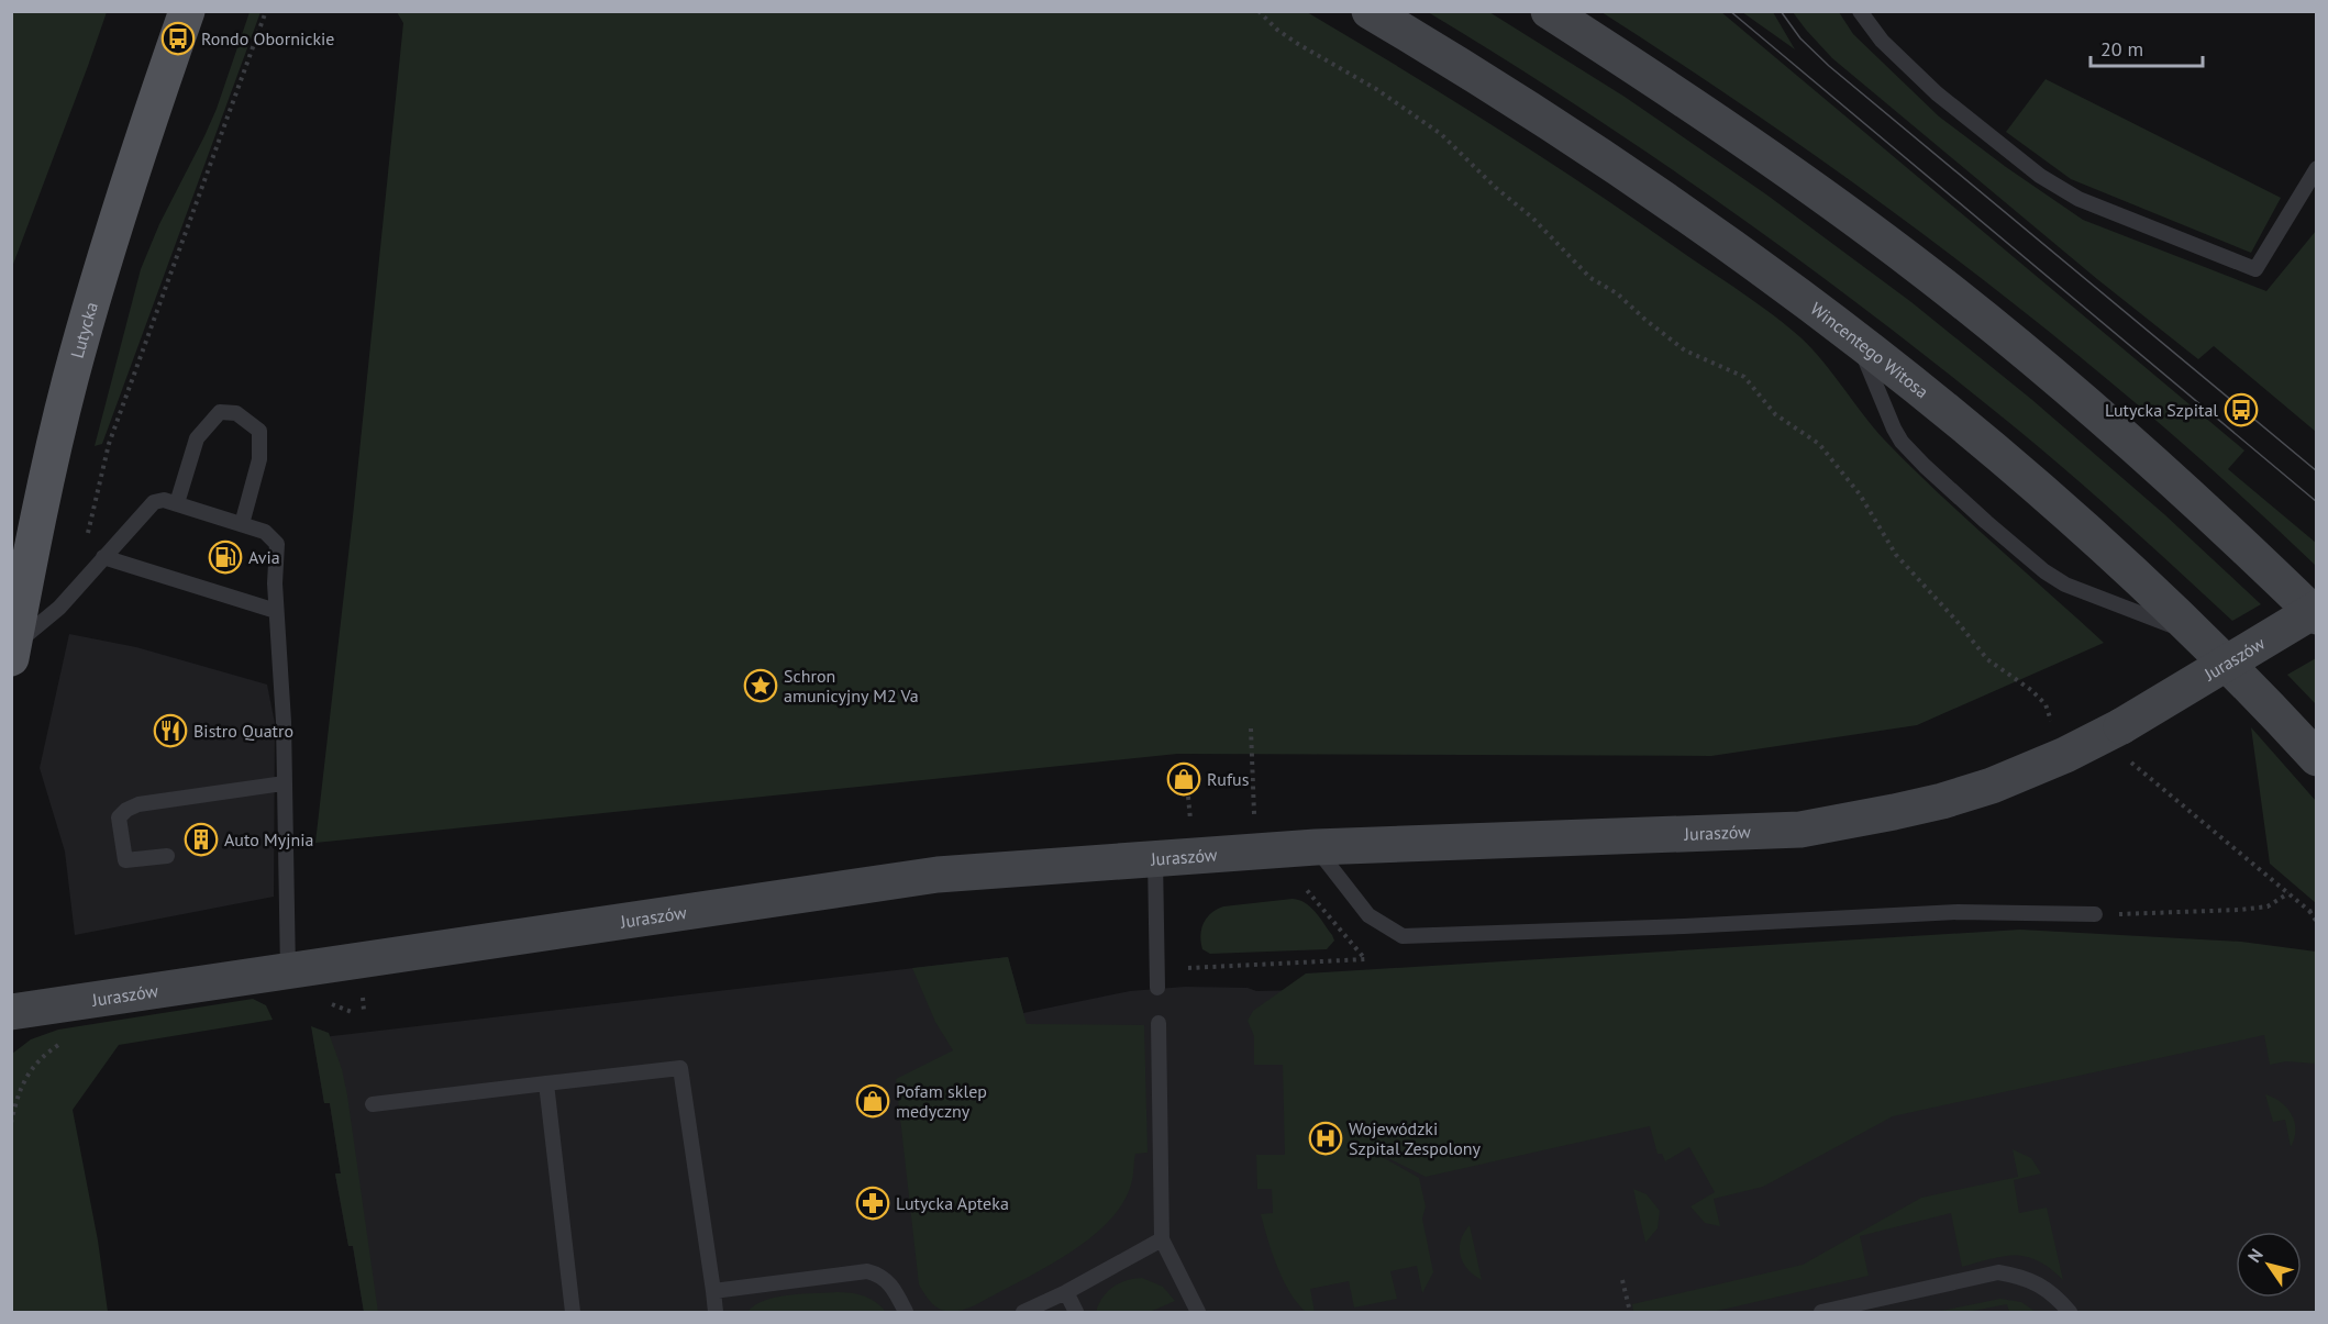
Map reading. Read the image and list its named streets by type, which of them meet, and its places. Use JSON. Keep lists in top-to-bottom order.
{
  "streets": {
    "main road": ["Lutycka"],
    "street": ["Wincentego Witosa", "Juraszów"]
  },
  "places": {
    "bus stop": ["Rondo Obornickie", "Lutycka Szpital"],
    "fuel station": ["Avia"],
    "place": ["Schron amunicyjny M2 Va"],
    "restaurant": ["Bistro Quatro"],
    "shop": ["Rufus", "Pofam sklep medyczny"],
    "building": ["Auto Myjnia"],
    "hospital": ["Wojewódzki Szpital Zespolony"],
    "pharmacy": ["Lutycka Apteka"]
  },
  "scale_bar": "20 m",
  "north": "top left"
}
